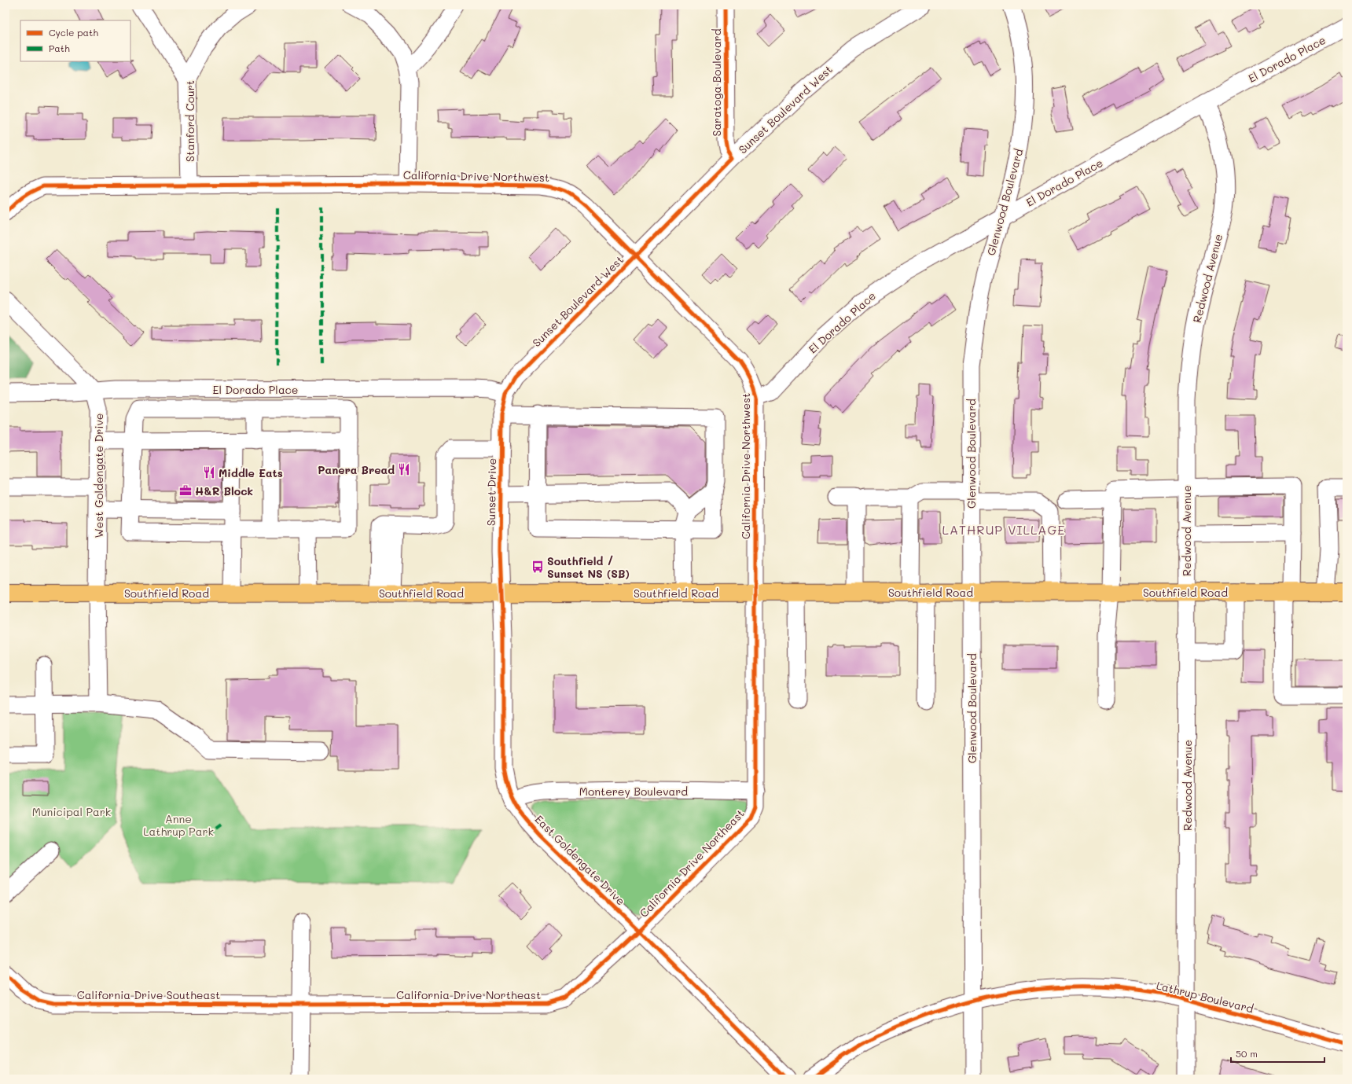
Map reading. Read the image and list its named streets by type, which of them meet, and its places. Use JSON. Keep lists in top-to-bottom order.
{
  "streets": {
    "main road": ["Southfield Road"],
    "street": [
      "El Dorado Place",
      "Saratoga Boulevard",
      "Sunset Boulevard West",
      "Stanford Court",
      "California Drive Northwest",
      "Glenwood Boulevard",
      "Redwood Avenue",
      "West Goldengate Drive",
      "Sunset Drive",
      "Monterey Boulevard",
      "East Goldengate Drive",
      "California Drive Northeast",
      "California Drive Southeast",
      "Lathrup Boulevard"
    ]
  },
  "crossings": [
    ["El Dorado Place", "Sunset Boulevard West"],
    ["El Dorado Place", "California Drive Northwest"],
    ["El Dorado Place", "Glenwood Boulevard"],
    ["El Dorado Place", "Redwood Avenue"],
    ["El Dorado Place", "West Goldengate Drive"],
    ["El Dorado Place", "Sunset Drive"],
    ["Saratoga Boulevard", "Sunset Boulevard West"],
    ["Sunset Boulevard West", "California Drive Northwest"],
    ["Sunset Boulevard West", "Sunset Drive"],
    ["Stanford Court", "California Drive Northwest"],
    ["California Drive Northwest", "Southfield Road"],
    ["California Drive Northwest", "California Drive Northeast"],
    ["Glenwood Boulevard", "Southfield Road"],
    ["Glenwood Boulevard", "Lathrup Boulevard"],
    ["Redwood Avenue", "Southfield Road"],
    ["Redwood Avenue", "Lathrup Boulevard"],
    ["West Goldengate Drive", "Southfield Road"],
    ["Sunset Drive", "Southfield Road"],
    ["Sunset Drive", "East Goldengate Drive"],
    ["Southfield Road", "East Goldengate Drive"],
    ["Southfield Road", "California Drive Northeast"],
    ["Monterey Boulevard", "East Goldengate Drive"],
    ["Monterey Boulevard", "California Drive Northeast"],
    ["East Goldengate Drive", "California Drive Northeast"],
    ["California Drive Northeast", "California Drive Southeast"]
  ],
  "districts": ["LATHRUP VILLAGE"],
  "parks": ["Municipal Park", "Anne Lathrup Park"],
  "places": {
    "restaurant": ["Panera Bread", "Middle Eats"],
    "office": ["H&R Block"],
    "bus stop": ["Southfield / Sunset NS (SB)"]
  },
  "legend": ["Cycle path", "Path"],
  "scale_bar": "50 m"
}
